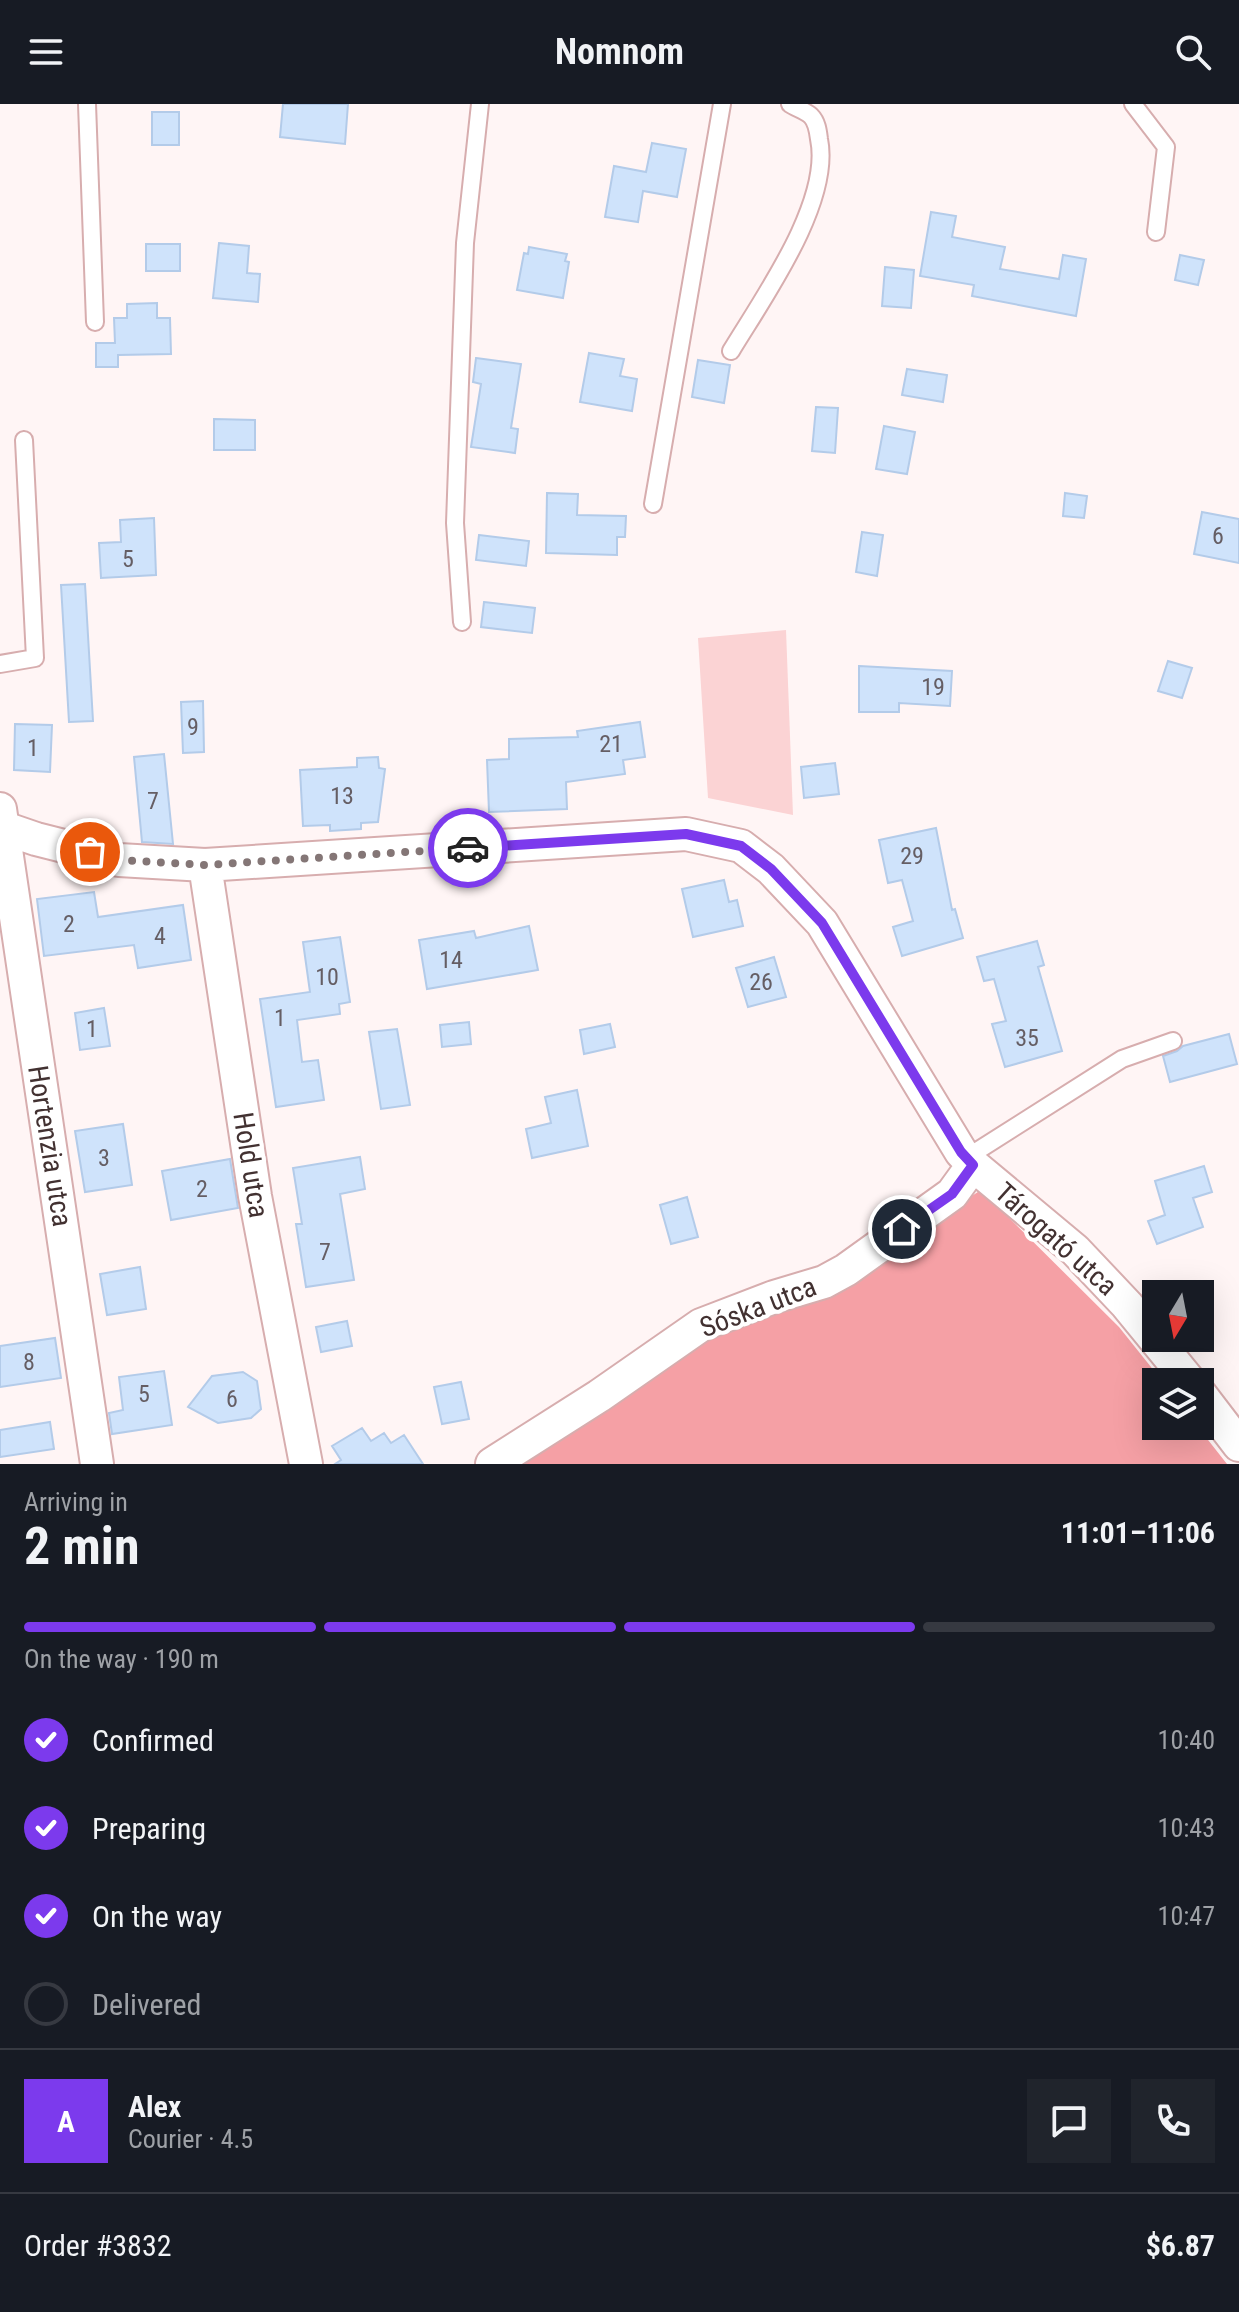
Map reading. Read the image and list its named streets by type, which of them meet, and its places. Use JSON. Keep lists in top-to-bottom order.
{
  "streets": {
    "street": [
      "Hortenzia utca",
      "Hold utca",
      "Tárogató utca",
      "Sóska utca"
    ]
  },
  "crossings": [
    ["Hortenzia utca", "Tárogató utca"],
    ["Hold utca", "Tárogató utca"],
    ["Tárogató utca", "Sóska utca"]
  ],
  "house_numbers": [
    "6",
    "5",
    "19",
    "9",
    "21",
    "1",
    "13",
    "7",
    "29",
    "2",
    "4",
    "14",
    "10",
    "26",
    "1",
    "1",
    "35",
    "3",
    "2",
    "7",
    "8",
    "5",
    "6"
  ],
  "north": "bottom",
  "page": {
    "header": "Nomnom",
    "heading": ["2 min", "Arriving in", "11:01–11:06"],
    "panel": [
      "Alex",
      "Courier · 4.5",
      "Order #3832",
      "$6.87"
    ],
    "bar": "On the way · 190 m",
    "list": [
      ["Confirmed", "10:40"],
      ["Preparing", "10:43"],
      ["On the way", "10:47"],
      "Delivered"
    ],
    "round": "A"
  }
}
